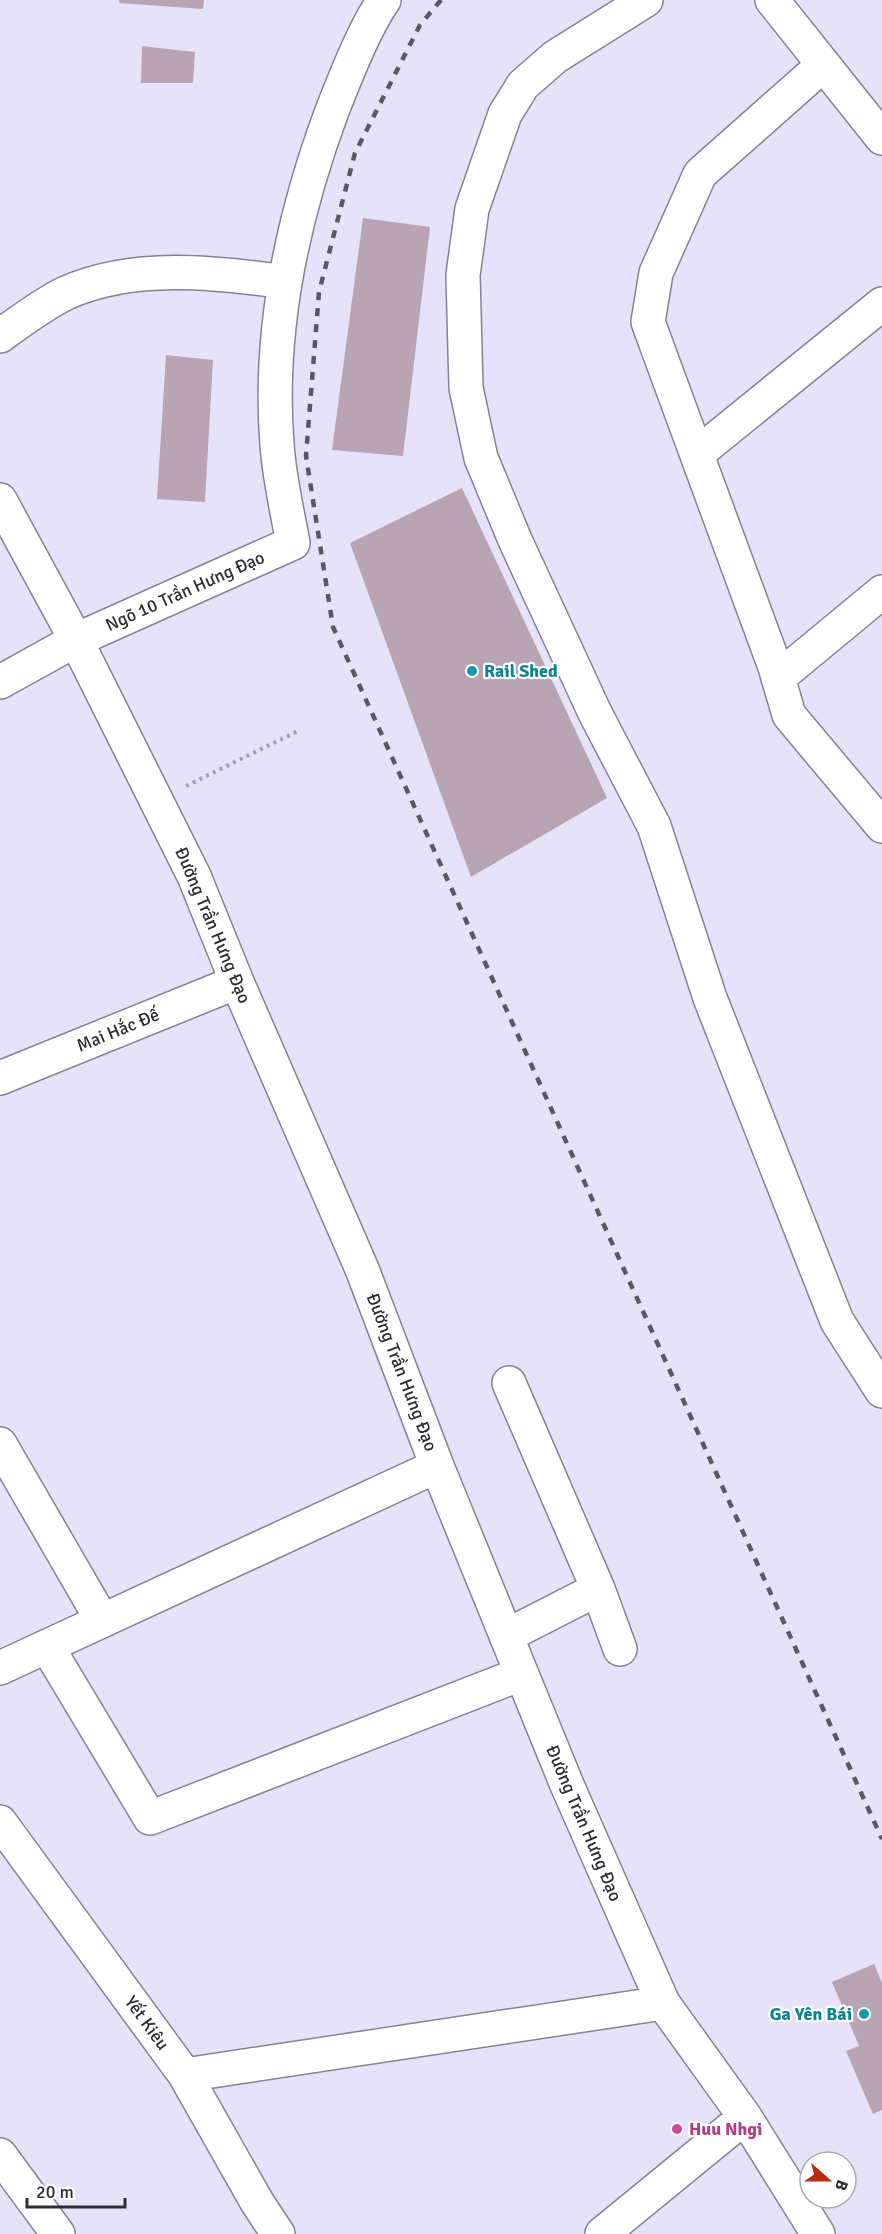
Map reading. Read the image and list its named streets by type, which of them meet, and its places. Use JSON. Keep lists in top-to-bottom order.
{
  "streets": {
    "street": [
      "Ngõ 10 Trần Hưng Đạo",
      "Đường Trần Hưng Đạo",
      "Mai Hắc Đế",
      "Yết Kiêu"
    ]
  },
  "crossings": [
    ["Ngõ 10 Trần Hưng Đạo", "Đường Trần Hưng Đạo"],
    ["Đường Trần Hưng Đạo", "Mai Hắc Đế"]
  ],
  "places": ["Rail Shed", "Ga Yên Bái", "Huu Nhgi"],
  "scale_bar": "20 m",
  "north": "right"
}
